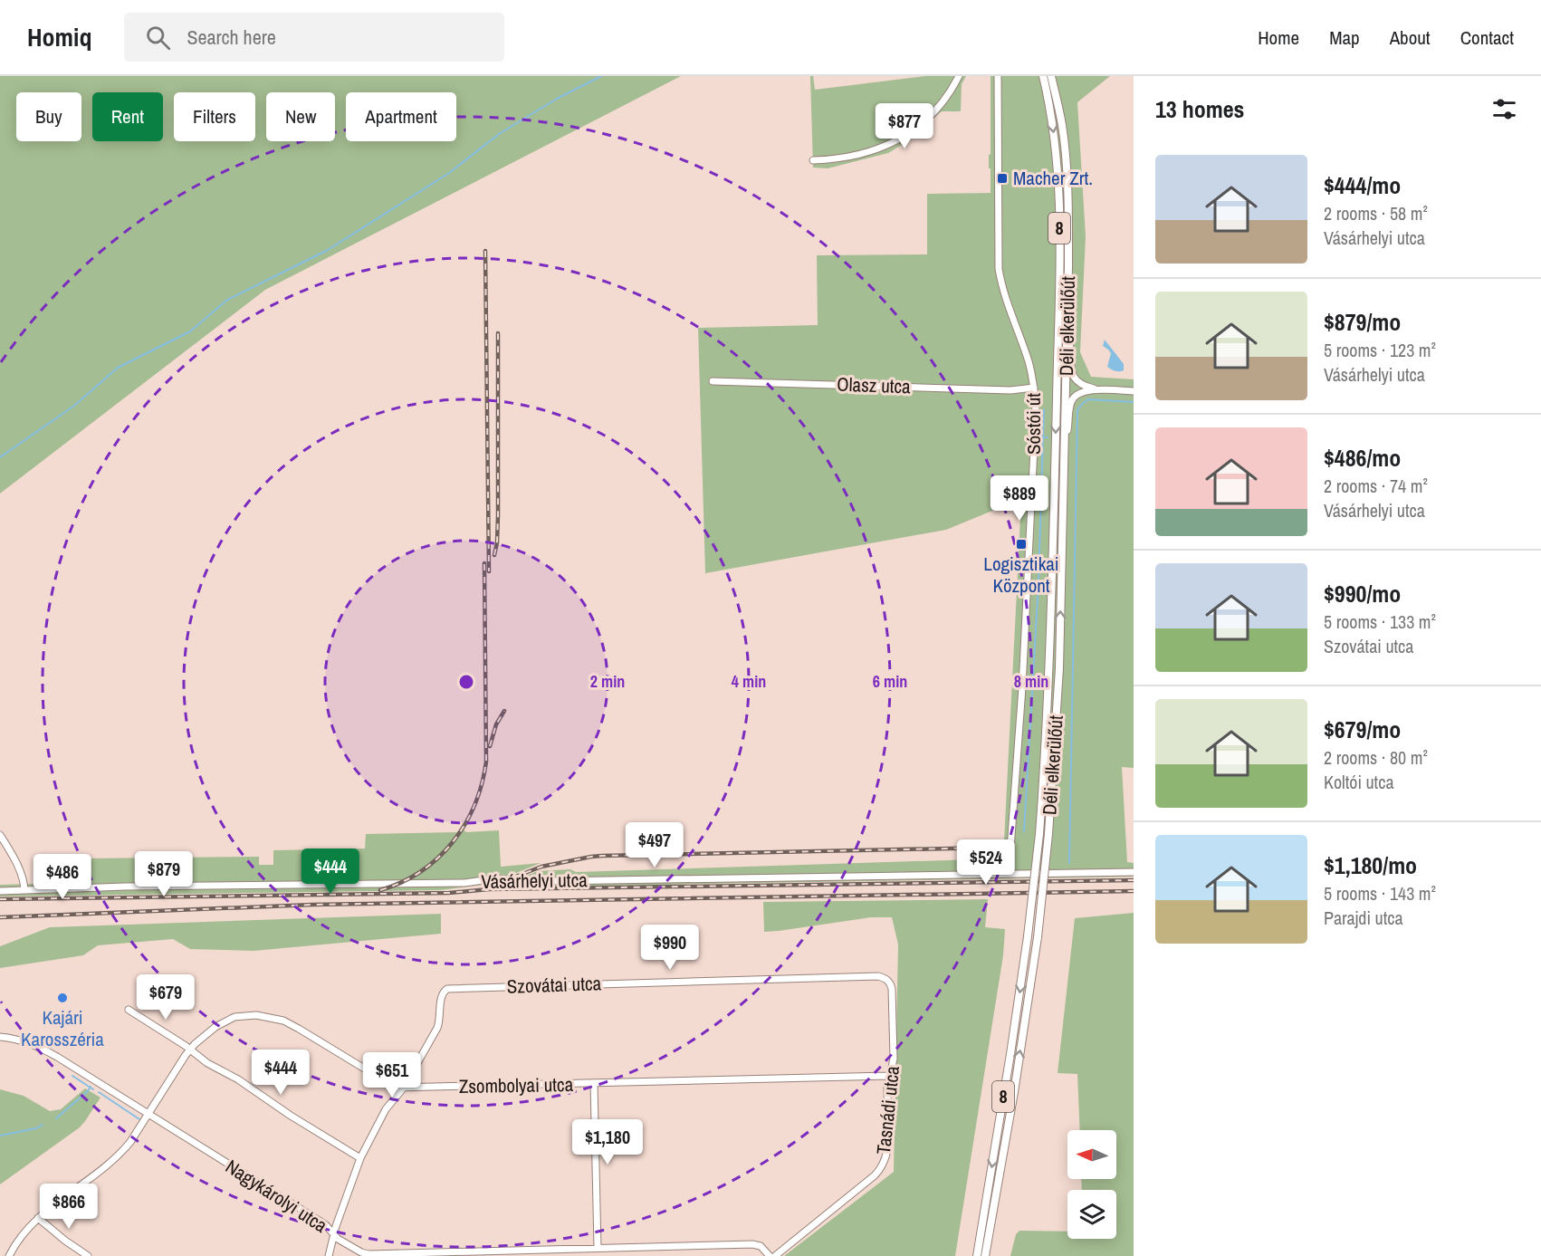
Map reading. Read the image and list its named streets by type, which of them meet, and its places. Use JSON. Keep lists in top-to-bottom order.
{
  "streets": {
    "main road": ["8", "Déli elkerülőút"],
    "street": [
      "Olasz utca",
      "Sóstói út",
      "Vásárhelyi utca",
      "Szovátai utca",
      "Zsombolyai utca",
      "Tasnádi utca",
      "Nagykárolyi utca"
    ]
  },
  "crossings": [
    ["Olasz utca", "Sóstói út"],
    ["Sóstói út", "Vásárhelyi utca"],
    ["Szovátai utca", "Zsombolyai utca"],
    ["Szovátai utca", "Tasnádi utca"],
    ["Zsombolyai utca", "Tasnádi utca"],
    ["Zsombolyai utca", "Nagykárolyi utca"]
  ],
  "places": {
    "transit": ["Macher Zrt.", "Logisztikai Központ"],
    "other": ["Kajári Karosszéria"]
  },
  "north": "left",
  "page": {
    "header": "Homiq",
    "search": "Search here",
    "nav": [
      "Home",
      "Map",
      "About",
      "Contact"
    ],
    "heading": "13 homes",
    "chip": [
      "Buy",
      "Rent",
      "Filters",
      "New",
      "Apartment"
    ],
    "price": [
      "$877",
      "$889",
      "$497",
      "$524",
      "$444",
      "$879",
      "$486",
      "$990",
      "$679",
      "$444",
      "$651",
      "$1,180",
      "$866"
    ],
    "list": [
      {
        "name": "$444/mo",
        "note": "2 rooms · 58 m² · Vásárhelyi utca"
      },
      {
        "name": "$879/mo",
        "note": "5 rooms · 123 m² · Vásárhelyi utca"
      },
      {
        "name": "$486/mo",
        "note": "2 rooms · 74 m² · Vásárhelyi utca"
      },
      {
        "name": "$990/mo",
        "note": "5 rooms · 133 m² · Szovátai utca"
      },
      {
        "name": "$679/mo",
        "note": "2 rooms · 80 m² · Koltói utca"
      },
      {
        "name": "$1,180/mo",
        "note": "5 rooms · 143 m² · Parajdi utca"
      }
    ]
  },
  "rings": [
    "2 min",
    "4 min",
    "6 min",
    "8 min"
  ]
}
